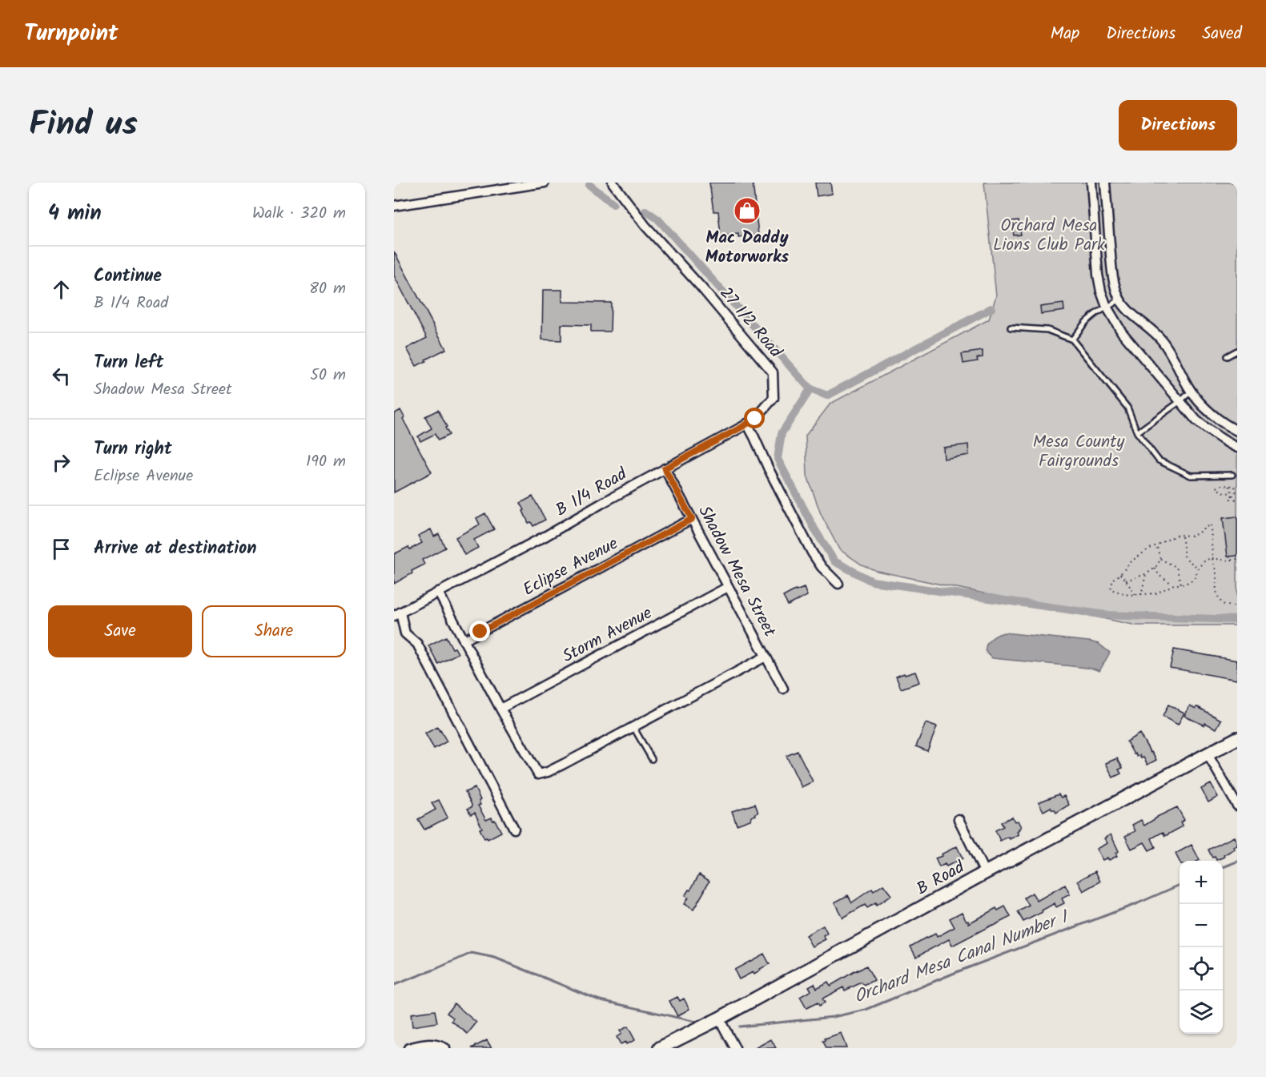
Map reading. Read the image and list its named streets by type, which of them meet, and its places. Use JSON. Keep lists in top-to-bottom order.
{
  "streets": {
    "street": [
      "27 1/2 Road",
      "B 1/4 Road",
      "Eclipse Avenue",
      "Shadow Mesa Street",
      "Storm Avenue",
      "B Road"
    ]
  },
  "crossings": [
    ["27 1/2 Road", "B 1/4 Road"],
    ["B 1/4 Road", "Shadow Mesa Street"],
    ["Eclipse Avenue", "Shadow Mesa Street"],
    ["Shadow Mesa Street", "Storm Avenue"]
  ],
  "water": ["Orchard Mesa Canal Number 1"],
  "parks": ["Orchard Mesa Lions Club Park", "Mesa County Fairgrounds"],
  "places": {
    "shop": ["Mac Daddy Motorworks"]
  },
  "page": {
    "header": "Turnpoint",
    "nav": ["Map", "Directions", "Saved"],
    "title": "Find us",
    "buttons": [
      "Directions",
      ["Save", "Share"]
    ],
    "heading": ["4 min", "Walk · 320 m"],
    "list": [
      ["Continue", "B 1/4 Road", "80 m"],
      ["Turn left", "Shadow Mesa Street", "50 m"],
      ["Turn right", "Eclipse Avenue", "190 m"],
      "Arrive at destination"
    ],
    "map_buttons": ["+", "−"]
  }
}
